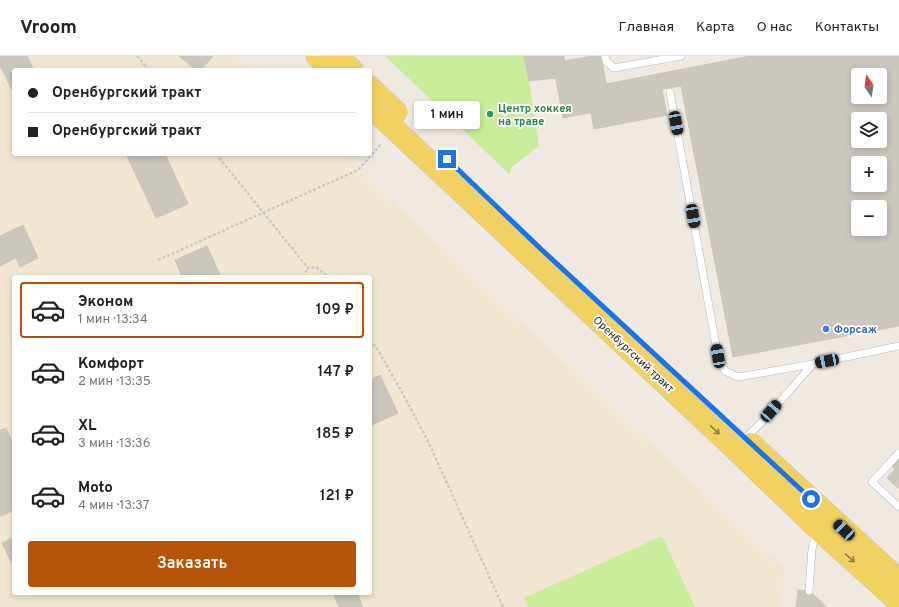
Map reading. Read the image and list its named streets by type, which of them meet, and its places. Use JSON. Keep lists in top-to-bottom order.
{
  "streets": {
    "main road": ["Оренбургский тракт"]
  },
  "places": ["Центр хоккея на траве", "Форсаж"],
  "north": "top",
  "page": {
    "header": "Vroom",
    "nav": [
      "Главная",
      "Карта",
      "О нас",
      "Контакты"
    ],
    "map_buttons": ["+", "−"],
    "banner": ["Оренбургский тракт", "Оренбургский тракт"],
    "bubble": "1 мин",
    "list": [
      {
        "name": "Эконом",
        "note": "1 мин · 13:34",
        "value": "109 ₽"
      },
      {
        "name": "Комфорт",
        "note": "2 мин · 13:35",
        "value": "147 ₽"
      },
      {
        "name": "XL",
        "note": "3 мин · 13:36",
        "value": "185 ₽"
      },
      {
        "name": "Moto",
        "note": "4 мин · 13:37",
        "value": "121 ₽"
      }
    ],
    "buttons": "Заказать"
  }
}
